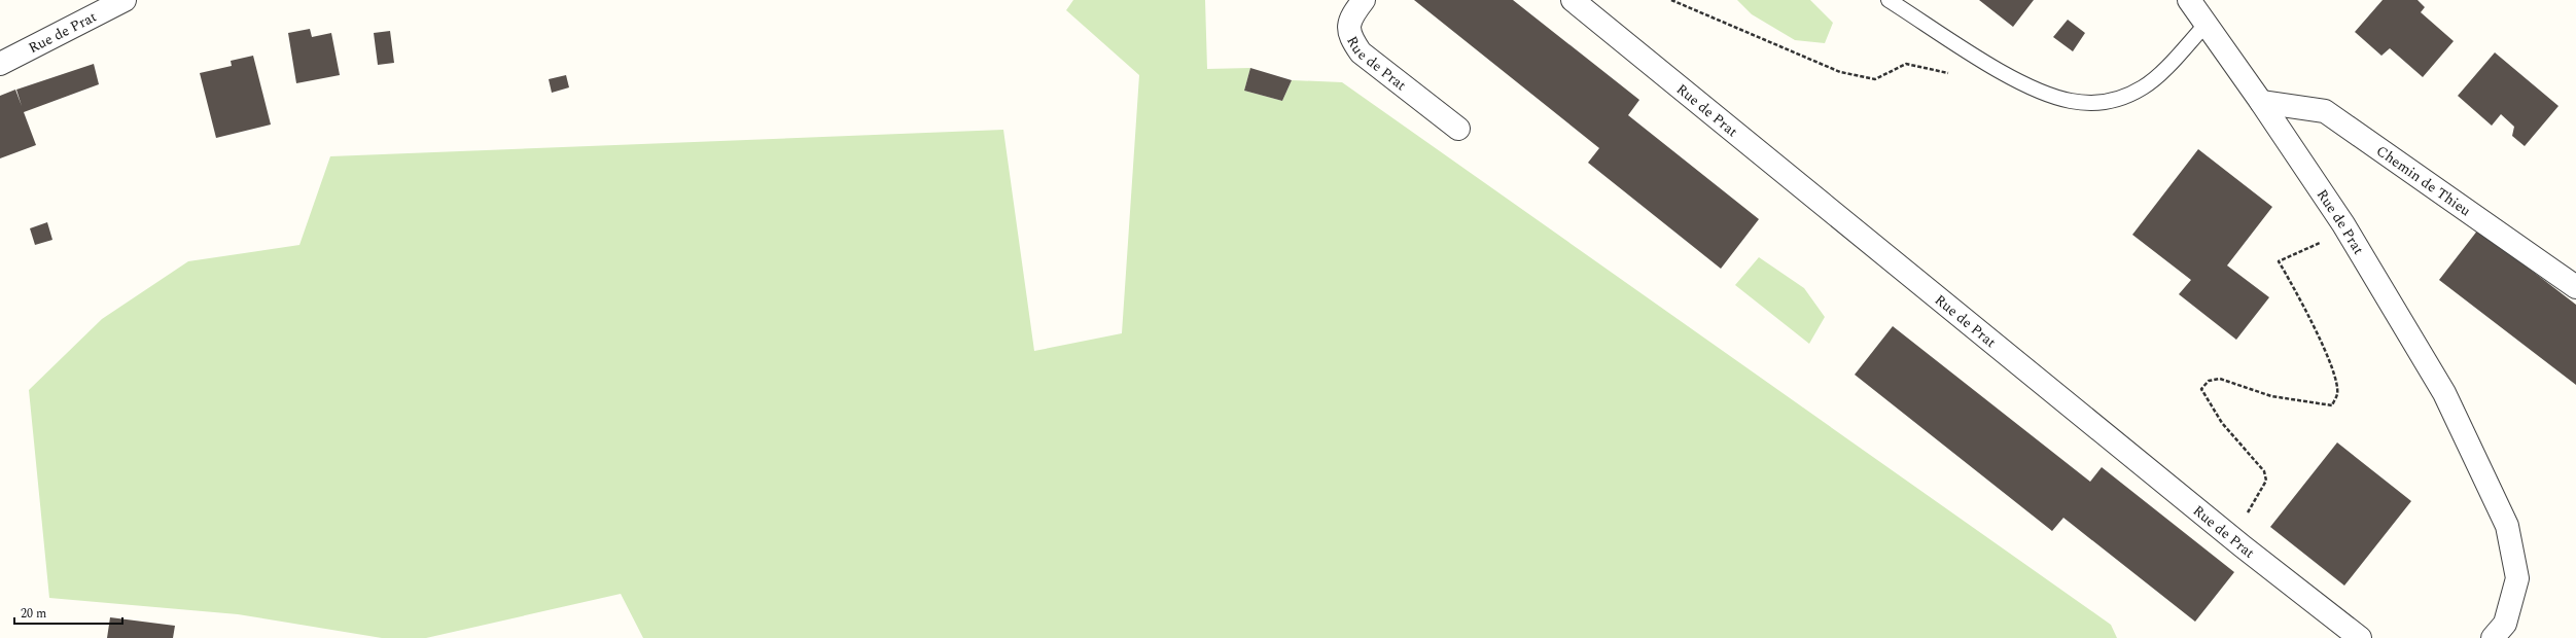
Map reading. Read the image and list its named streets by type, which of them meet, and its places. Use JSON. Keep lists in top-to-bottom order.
{
  "streets": {
    "street": ["Rue de Prat", "Chemin de Thieu"]
  },
  "crossings": [
    ["Rue de Prat", "Chemin de Thieu"]
  ],
  "scale_bar": "20 m"
}
